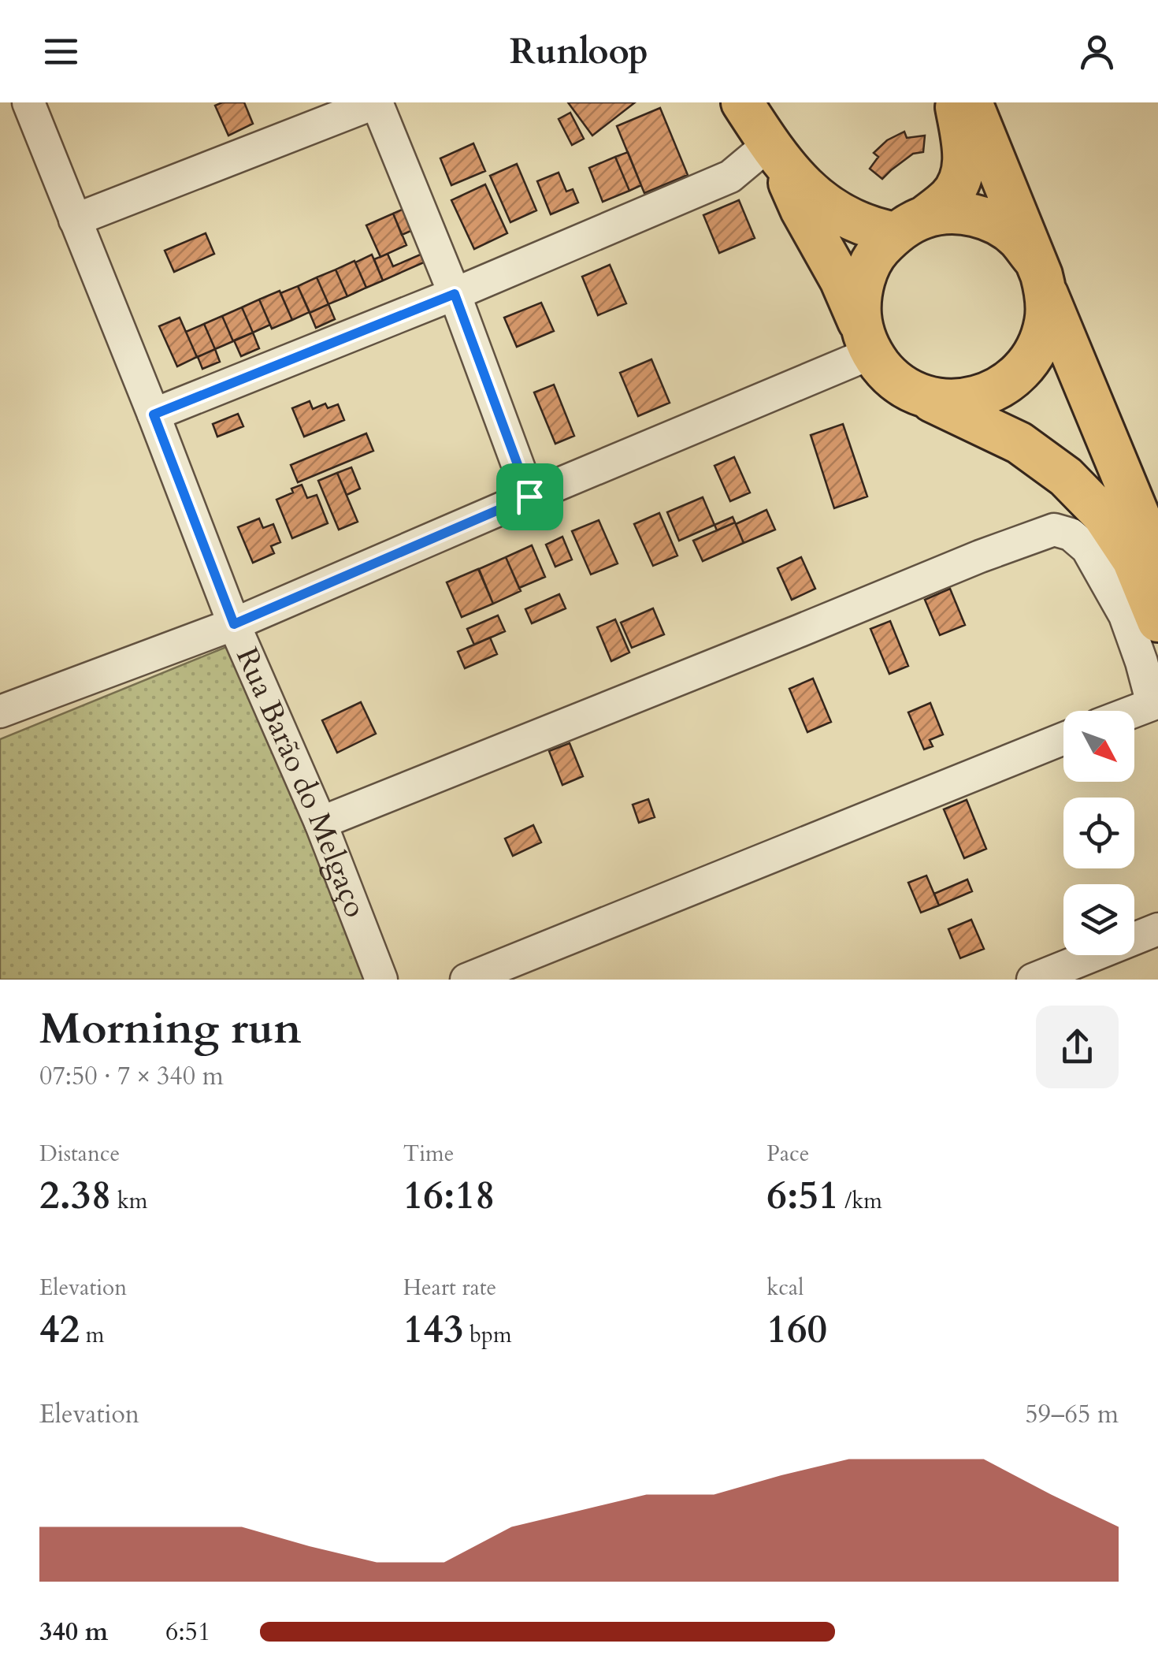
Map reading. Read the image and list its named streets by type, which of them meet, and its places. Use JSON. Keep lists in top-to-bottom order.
{
  "streets": {
    "street": ["Rua Barão do Melgaço"]
  },
  "north": "bottom right",
  "page": {
    "header": "Runloop",
    "heading": ["Morning run", "07:50 · 7 × 340 m"],
    "stats": [
      ["Distance", "2.38 km"],
      ["Time", "16:18"],
      ["Pace", "6:51 /km"],
      ["Elevation", "42 m"],
      ["Heart rate", "143 bpm"],
      ["kcal", "160"]
    ],
    "chart": ["Elevation", "59–65 m"],
    "list": [
      {
        "name": "340 m",
        "note": "6:51"
      }
    ]
  }
}
